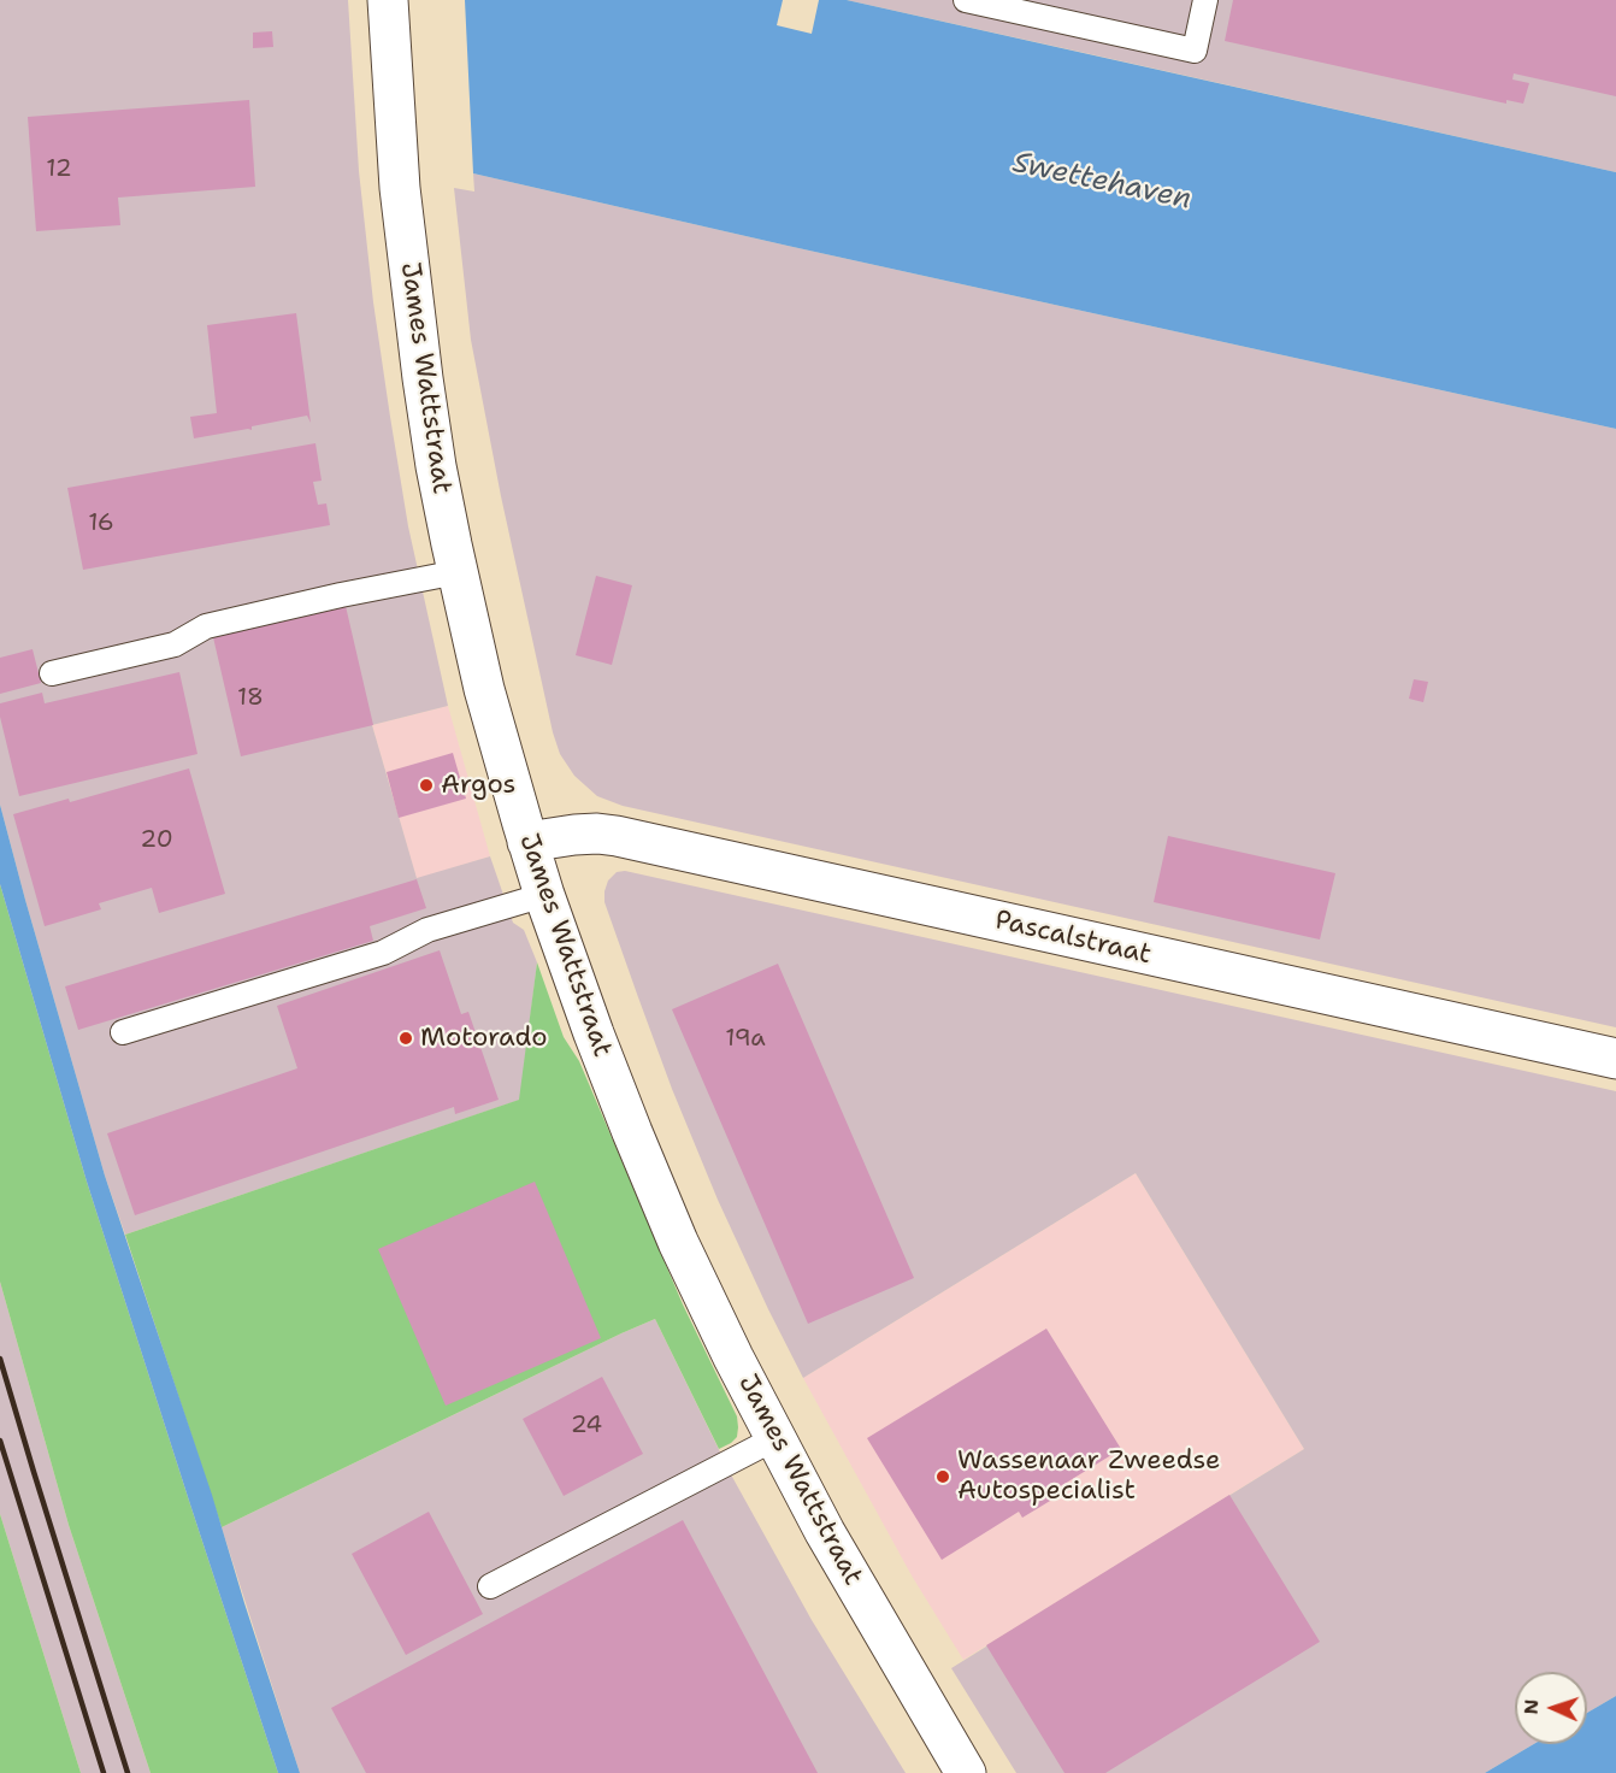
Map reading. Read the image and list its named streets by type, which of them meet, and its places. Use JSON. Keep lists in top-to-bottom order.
{
  "streets": {
    "street": ["James Wattstraat", "Pascalstraat"]
  },
  "crossings": [
    ["James Wattstraat", "Pascalstraat"]
  ],
  "water": ["Swettehaven"],
  "places": ["Argos", "Motorado", "Wassenaar Zweedse Autospecialist"],
  "house_numbers": [
    "12",
    "16",
    "18",
    "20",
    "19a",
    "24"
  ],
  "north": "left"
}
